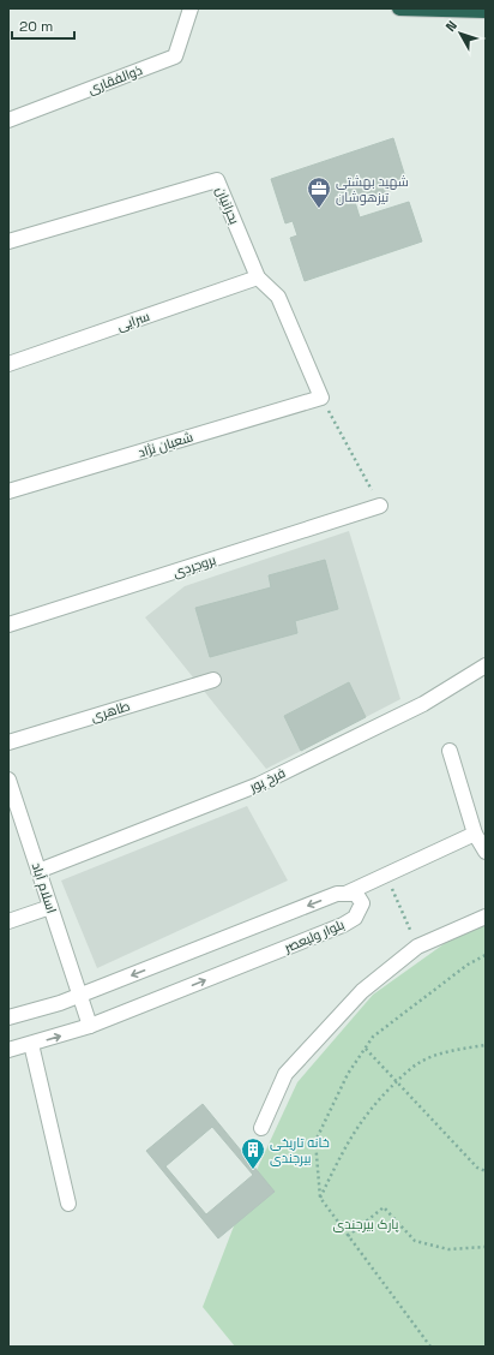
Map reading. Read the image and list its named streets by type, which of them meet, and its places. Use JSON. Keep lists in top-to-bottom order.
{
  "streets": {
    "street": [
      "ذوالفقاری",
      "بحرانیان",
      "سرایی",
      "شعبان نژاد",
      "بروجردی",
      "طاهری",
      "فرخ پور",
      "اسلام آباد",
      "بلوار ولیعصر"
    ]
  },
  "crossings": [
    ["بحرانیان", "سرایی"],
    ["بحرانیان", "شعبان نژاد"],
    ["فرخ پور", "اسلام آباد"],
    ["اسلام آباد", "بلوار ولیعصر"]
  ],
  "parks": ["پارک بیرجندی"],
  "places": {
    "office": ["شهید بهشتی تیزهوشان"],
    "building": ["خانه تاریخی بیرجندی"]
  },
  "scale_bar": "20 m",
  "north": "top left"
}
